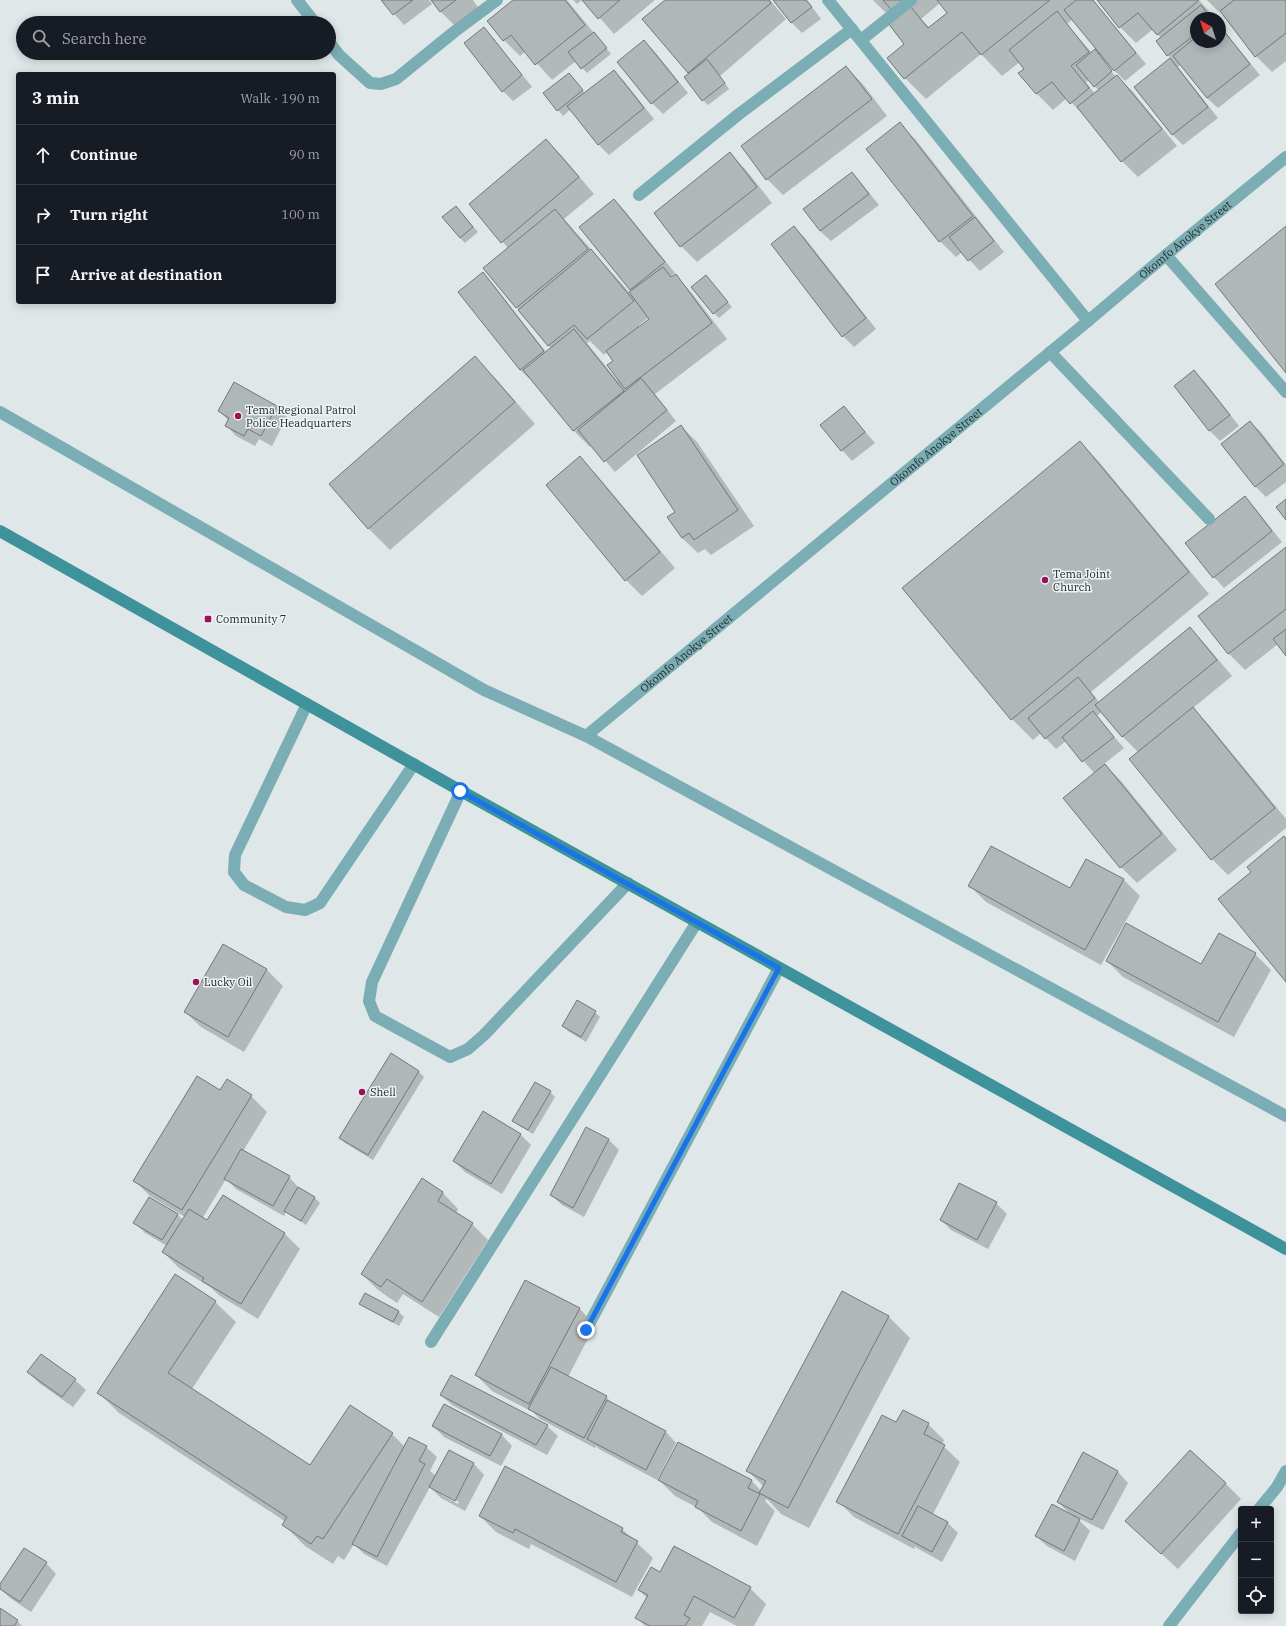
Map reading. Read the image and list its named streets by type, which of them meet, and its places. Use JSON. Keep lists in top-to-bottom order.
{
  "streets": {
    "street": ["Okomfo Anokye Street"]
  },
  "places": {
    "other": [
      "Tema Regional Patrol Police Headquarters",
      "Tema Joint Church",
      "Lucky Oil",
      "Shell"
    ],
    "transit": ["Community 7"]
  },
  "north": "top left",
  "page": {
    "search": "Search here",
    "heading": ["3 min", "Walk · 190 m"],
    "list": [
      ["Continue", "90 m"],
      ["Turn right", "100 m"],
      "Arrive at destination"
    ],
    "map_buttons": ["+", "−"]
  }
}
